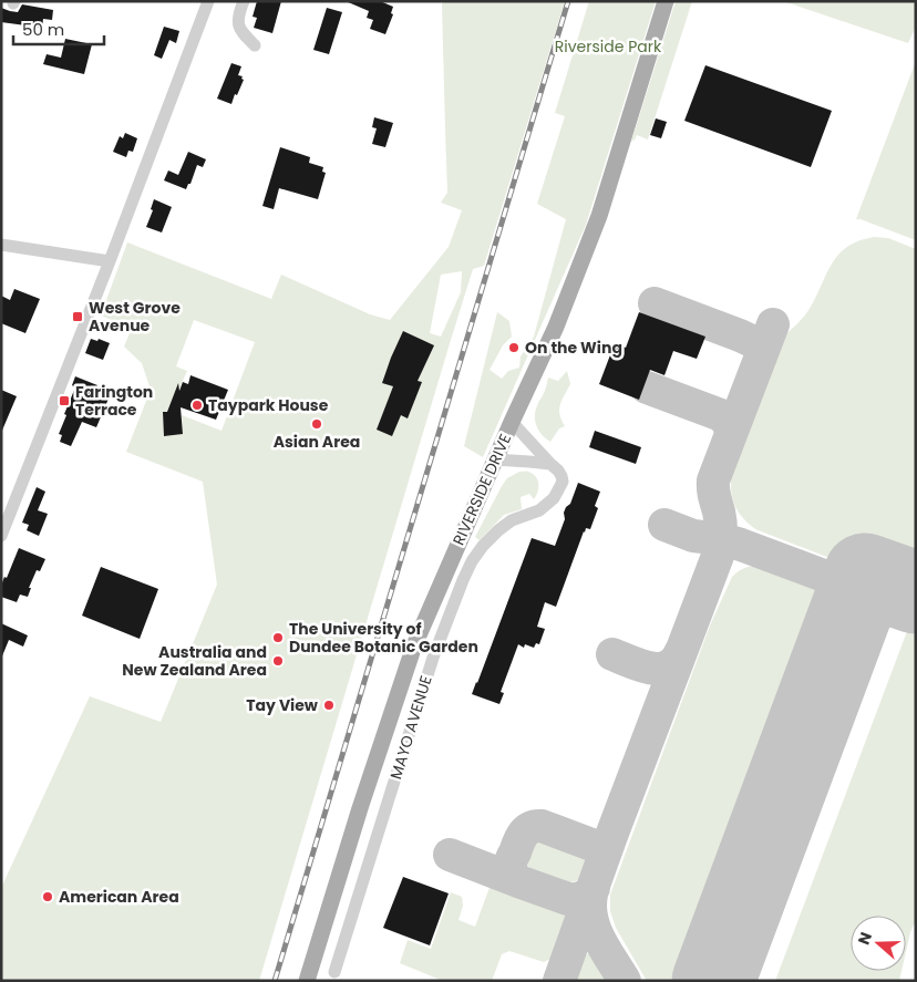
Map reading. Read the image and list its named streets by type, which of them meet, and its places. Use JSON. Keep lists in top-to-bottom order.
{
  "streets": {
    "main road": ["RIVERSIDE DRIVE"],
    "street": ["MAYO AVENUE"]
  },
  "crossings": [
    ["RIVERSIDE DRIVE", "MAYO AVENUE"]
  ],
  "parks": ["Riverside Park"],
  "places": {
    "transit": ["West Grove Avenue", "Farington Terrace"],
    "other": [
      "On the Wing",
      "Taypark House",
      "Asian Area",
      "The University of Dundee Botanic Garden",
      "Australia and New Zealand Area",
      "Tay View",
      "American Area"
    ]
  },
  "scale_bar": "50 m",
  "north": "left"
}
